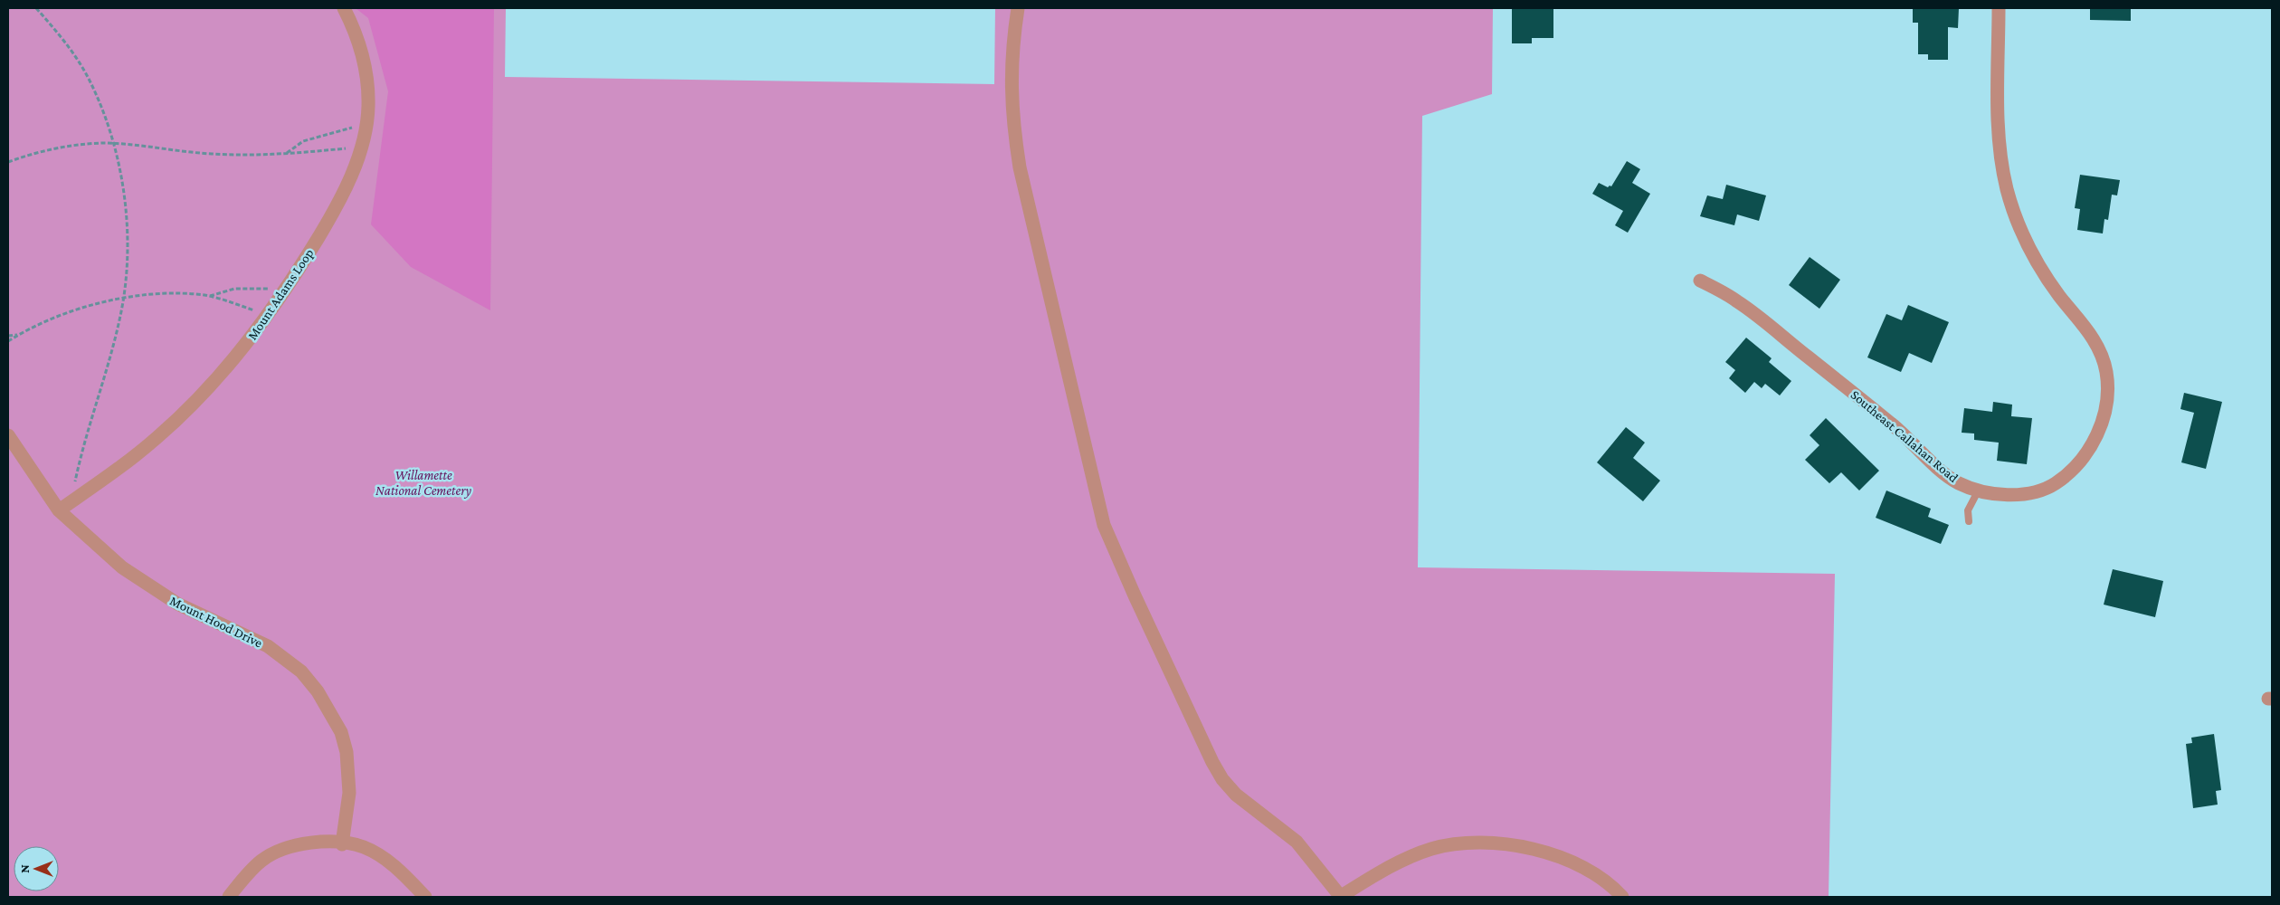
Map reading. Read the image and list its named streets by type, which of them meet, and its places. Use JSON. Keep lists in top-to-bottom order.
{
  "streets": {
    "street": ["Mount Adams Loop", "Southeast Callahan Road", "Mount Hood Drive"]
  },
  "crossings": [
    ["Mount Adams Loop", "Mount Hood Drive"]
  ],
  "parks": ["Willamette National Cemetery"],
  "north": "left"
}
